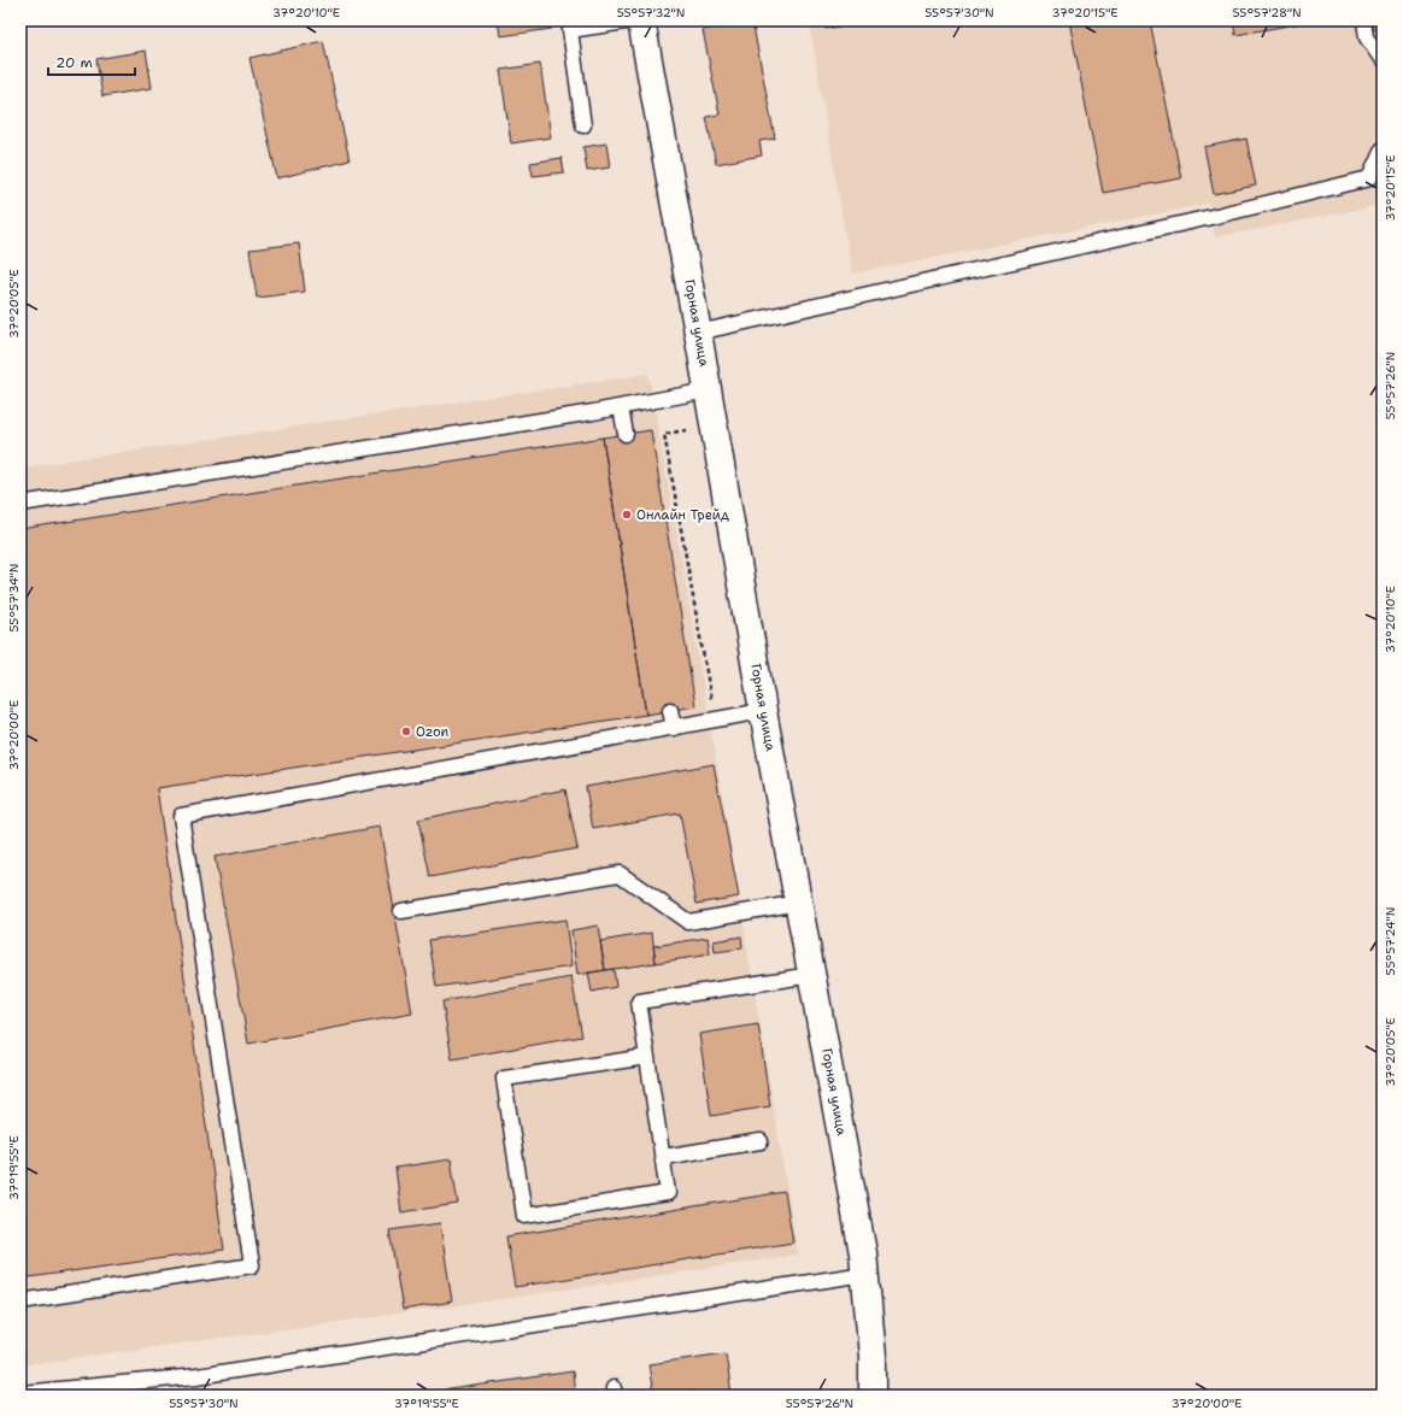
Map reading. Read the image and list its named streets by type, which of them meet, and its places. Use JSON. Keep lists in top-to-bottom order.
{
  "streets": {
    "street": ["Горная улица"]
  },
  "places": ["Онлайн Трейд", "Ozon"],
  "scale_bar": "20 m",
  "coordinates": [
    "37°20'10\"E",
    "55°57'32\"N",
    "55°57'30\"N",
    "37°20'15\"E",
    "55°57'28\"N",
    "37°20'05\"E",
    "55°57'26\"N",
    "55°57'34\"N",
    "37°20'00\"E",
    "55°57'24\"N",
    "37°19'55\"E"
  ]
}
